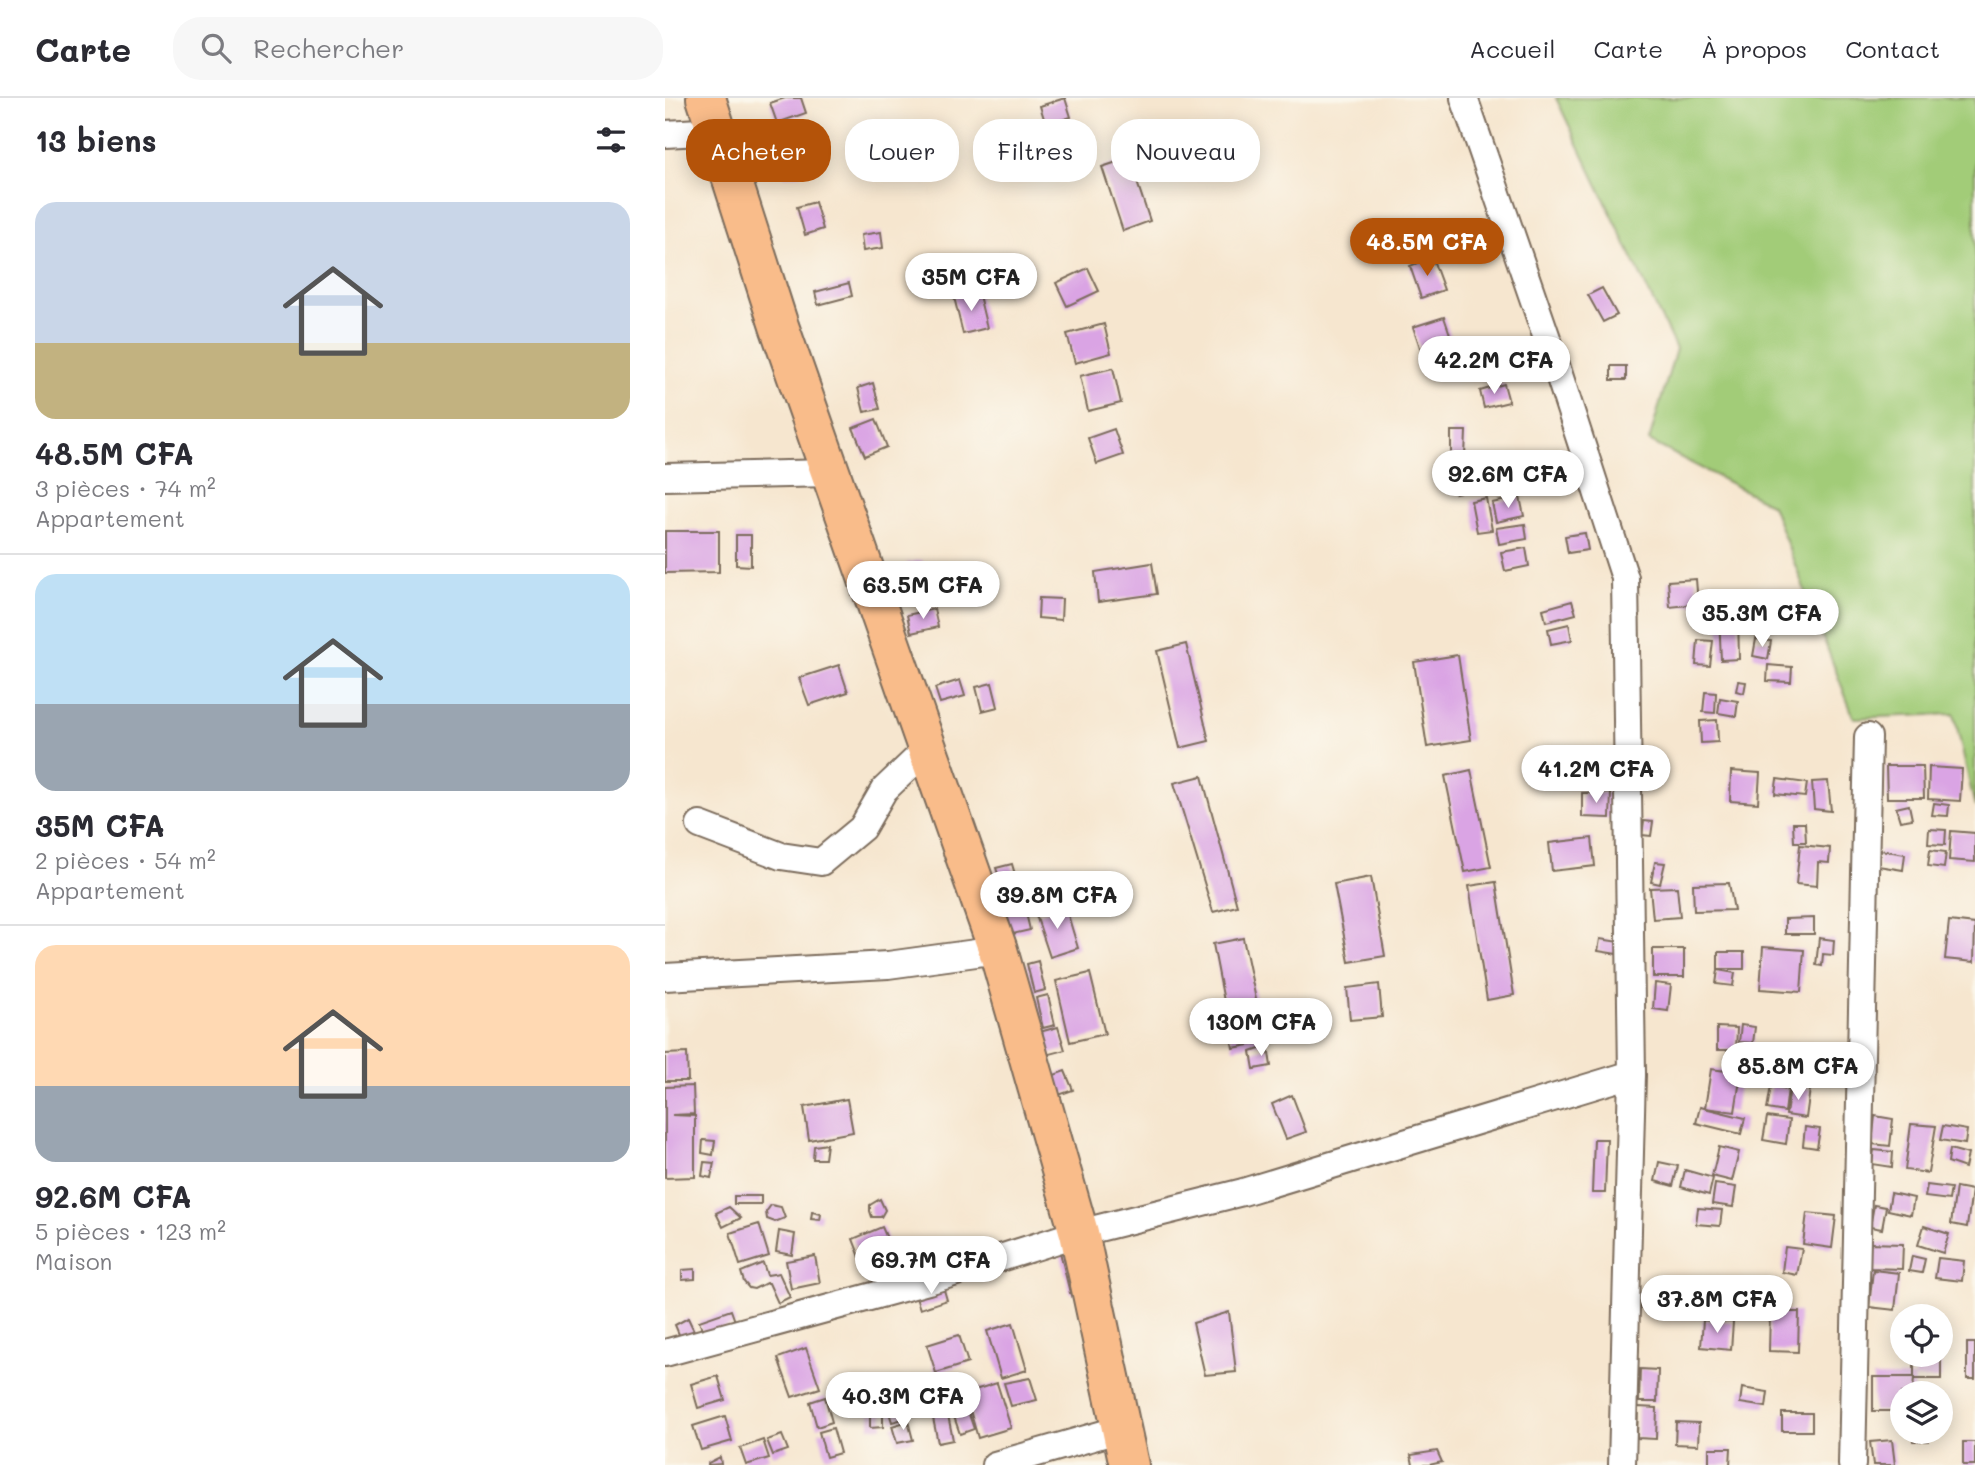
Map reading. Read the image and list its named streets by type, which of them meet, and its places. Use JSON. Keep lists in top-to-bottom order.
{
  "page": {
    "header": "Carte",
    "search": "Rechercher",
    "nav": [
      "Accueil",
      "Carte",
      "À propos",
      "Contact"
    ],
    "heading": "13 biens",
    "chip": [
      "Acheter",
      "Louer",
      "Filtres",
      "Nouveau"
    ],
    "list": [
      {
        "name": "48.5M CFA",
        "note": "3 pièces · 74 m² · Appartement"
      },
      {
        "name": "35M CFA",
        "note": "2 pièces · 54 m² · Appartement"
      },
      {
        "name": "92.6M CFA",
        "note": "5 pièces · 123 m² · Maison"
      }
    ],
    "price": [
      "48.5M CFA",
      "35M CFA",
      "42.2M CFA",
      "92.6M CFA",
      "63.5M CFA",
      "35.3M CFA",
      "41.2M CFA",
      "39.8M CFA",
      "130M CFA",
      "85.8M CFA",
      "69.7M CFA",
      "37.8M CFA",
      "40.3M CFA"
    ]
  }
}
